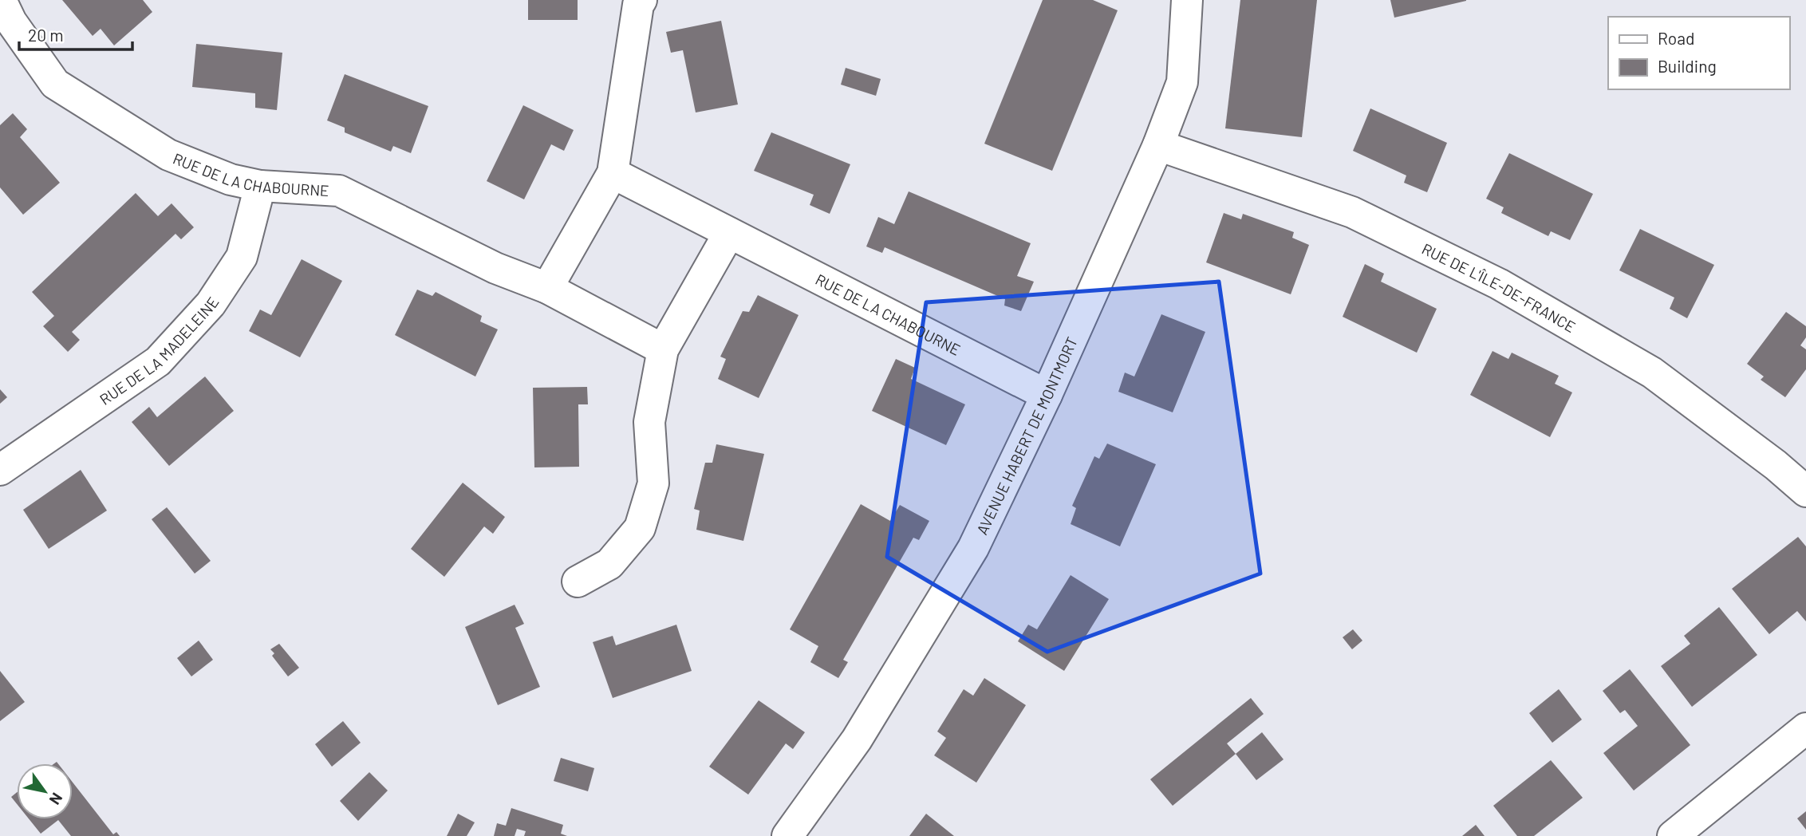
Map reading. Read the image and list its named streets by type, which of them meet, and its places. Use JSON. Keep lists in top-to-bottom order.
{
  "streets": {
    "street": [
      "RUE DE LA CHABOURNE",
      "RUE DE L'ÎLE-DE-FRANCE",
      "RUE DE LA MADELEINE",
      "AVENUE HABERT DE MONTMORT"
    ]
  },
  "crossings": [
    ["RUE DE LA CHABOURNE", "RUE DE LA MADELEINE"],
    ["RUE DE LA CHABOURNE", "AVENUE HABERT DE MONTMORT"],
    ["RUE DE L'ÎLE-DE-FRANCE", "AVENUE HABERT DE MONTMORT"]
  ],
  "legend": ["Road", "Building"],
  "scale_bar": "20 m",
  "north": "bottom right"
}
